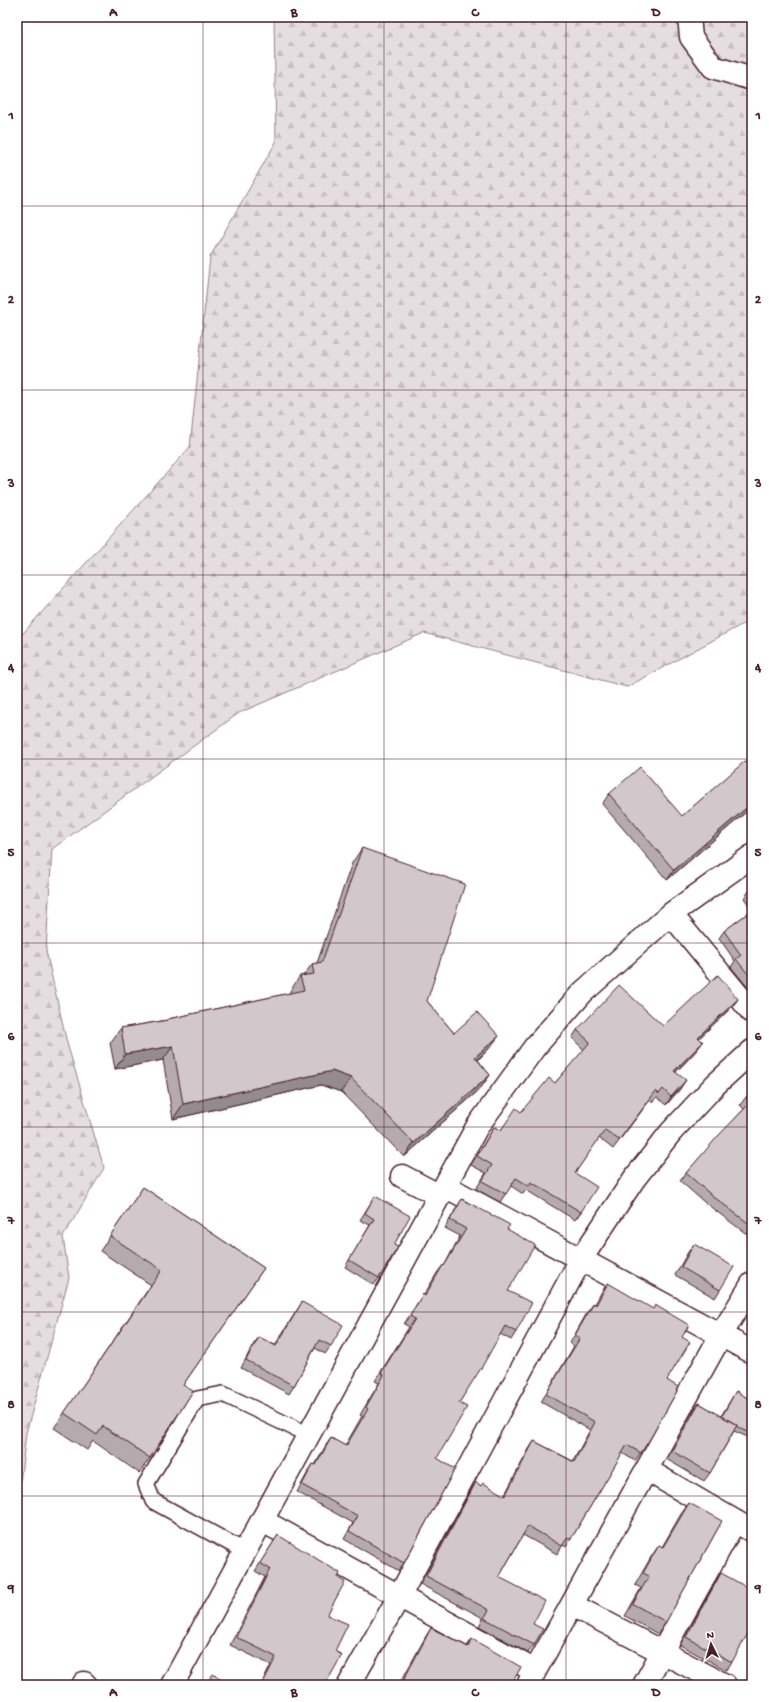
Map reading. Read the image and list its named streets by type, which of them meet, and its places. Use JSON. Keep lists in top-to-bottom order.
{
  "north": "top",
  "grid": {
    "columns": [
      "A",
      "B",
      "C",
      "D"
    ],
    "rows": [
      "1",
      "2",
      "3",
      "4",
      "5",
      "6",
      "7",
      "8",
      "9"
    ]
  }
}
